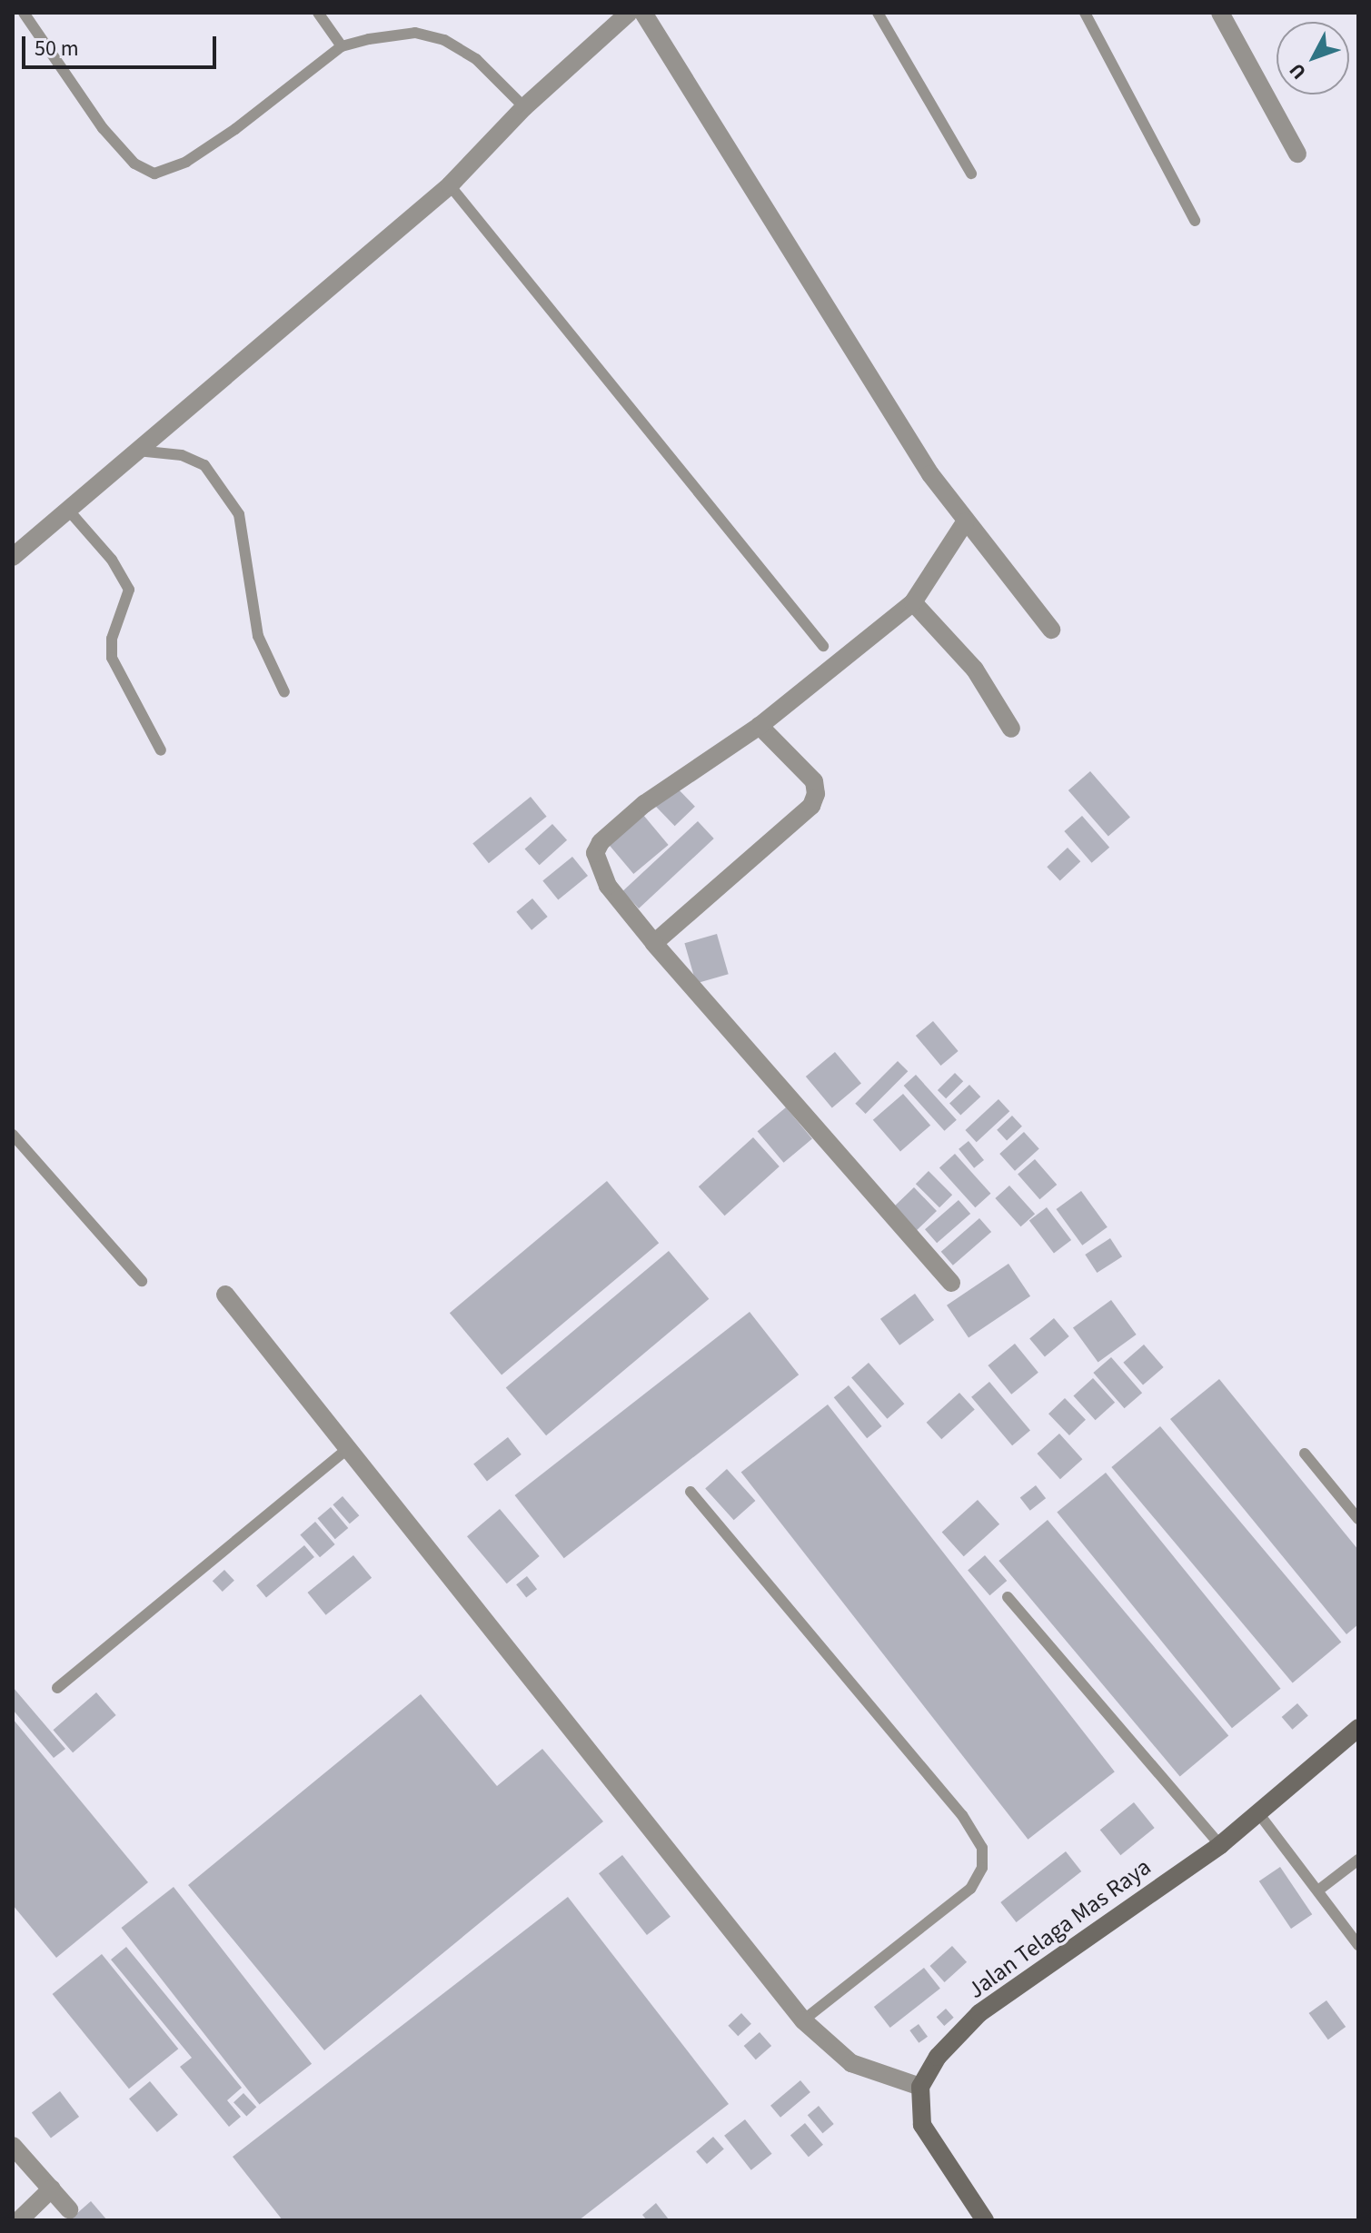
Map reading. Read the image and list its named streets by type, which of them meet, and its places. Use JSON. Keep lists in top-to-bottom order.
{
  "streets": {
    "main road": ["Jalan Telaga Mas Raya"]
  },
  "scale_bar": "50 m",
  "north": "bottom left"
}
